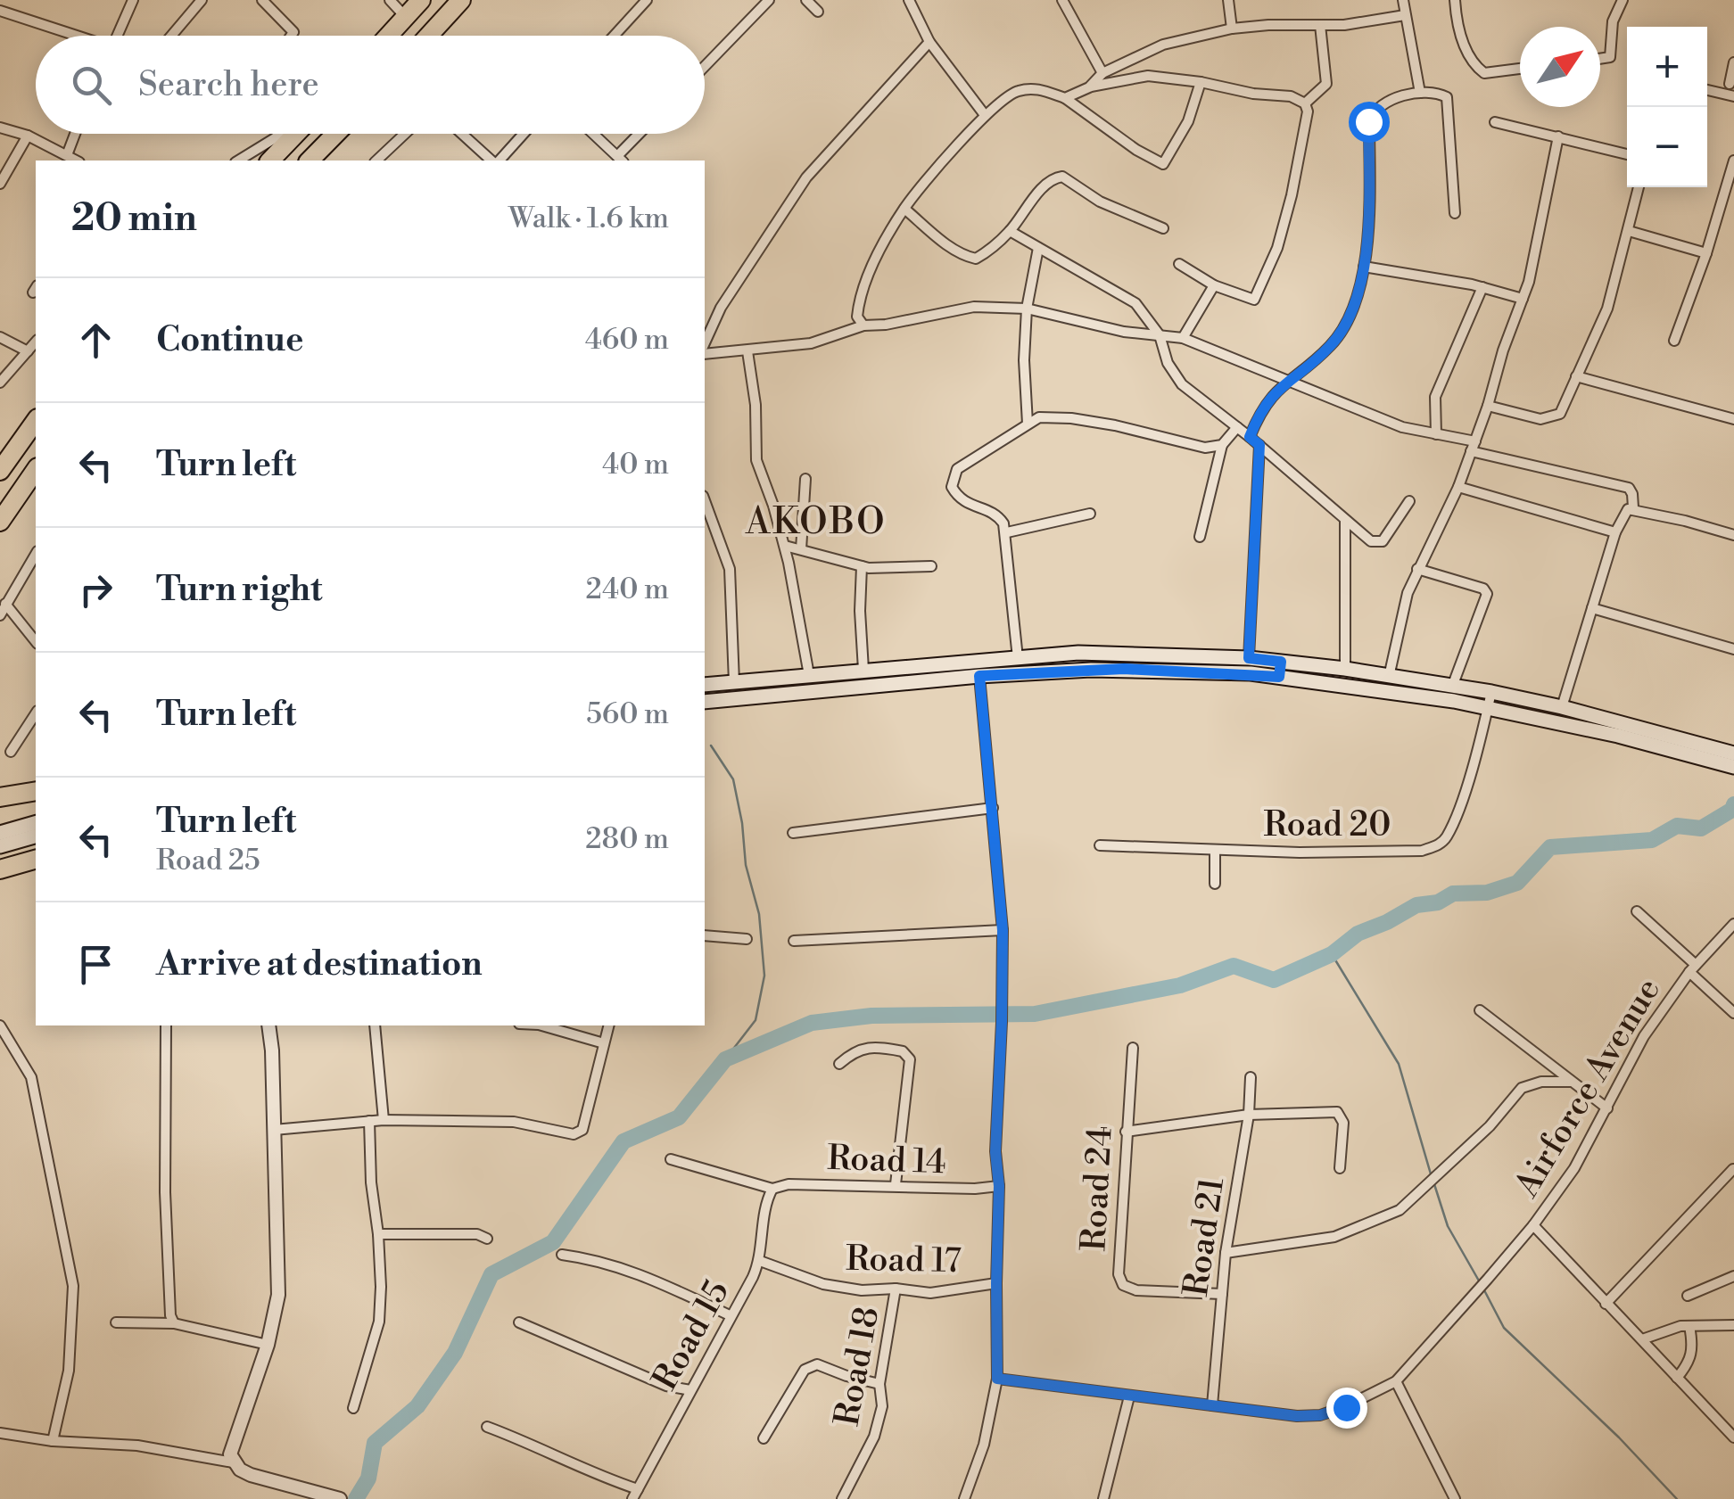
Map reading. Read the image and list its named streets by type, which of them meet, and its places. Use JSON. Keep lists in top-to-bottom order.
{
  "streets": {
    "street": [
      "Road 20",
      "Airforce Avenue",
      "Road 14",
      "Road 24",
      "Road 21",
      "Road 17",
      "Road 15",
      "Road 18"
    ]
  },
  "crossings": [
    ["Road 14", "Road 15"],
    ["Road 24", "Road 21"],
    ["Road 17", "Road 15"],
    ["Road 17", "Road 18"]
  ],
  "districts": ["AKOBO"],
  "north": "top right",
  "page": {
    "map_buttons": ["+", "−"],
    "search": "Search here",
    "heading": ["20 min", "Walk · 1.6 km"],
    "list": [
      ["Continue", "460 m"],
      ["Turn left", "40 m"],
      ["Turn right", "240 m"],
      ["Turn left", "560 m"],
      ["Turn left", "Road 25", "280 m"],
      "Arrive at destination"
    ]
  }
}
